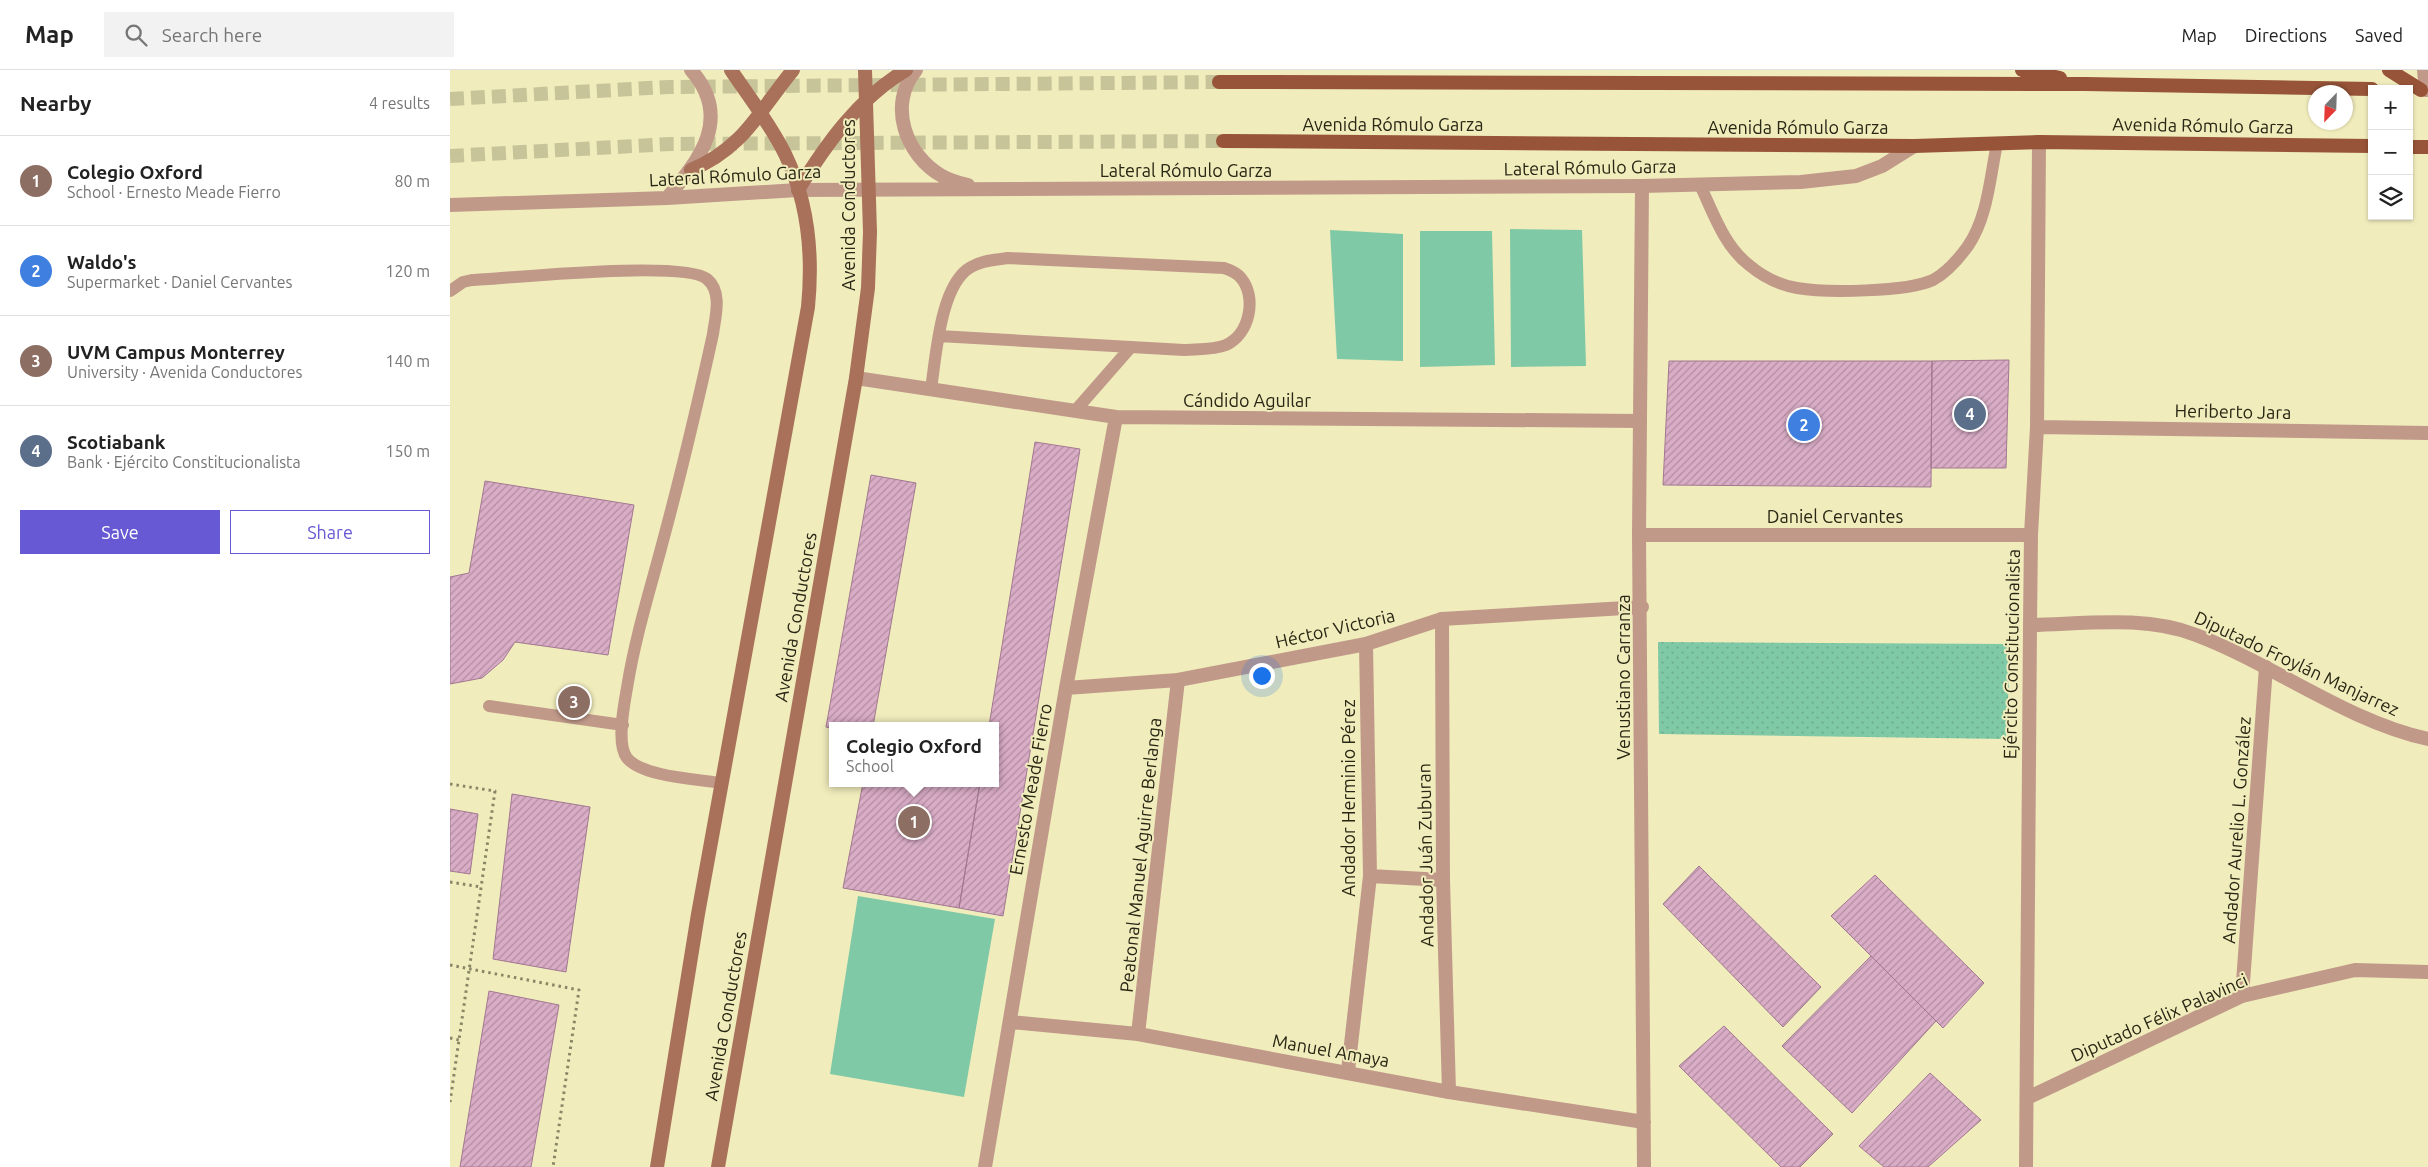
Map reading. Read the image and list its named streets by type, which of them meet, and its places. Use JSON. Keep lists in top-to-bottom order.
{
  "streets": {
    "main road": ["Avenida Rómulo Garza", "Avenida Conductores"],
    "street": [
      "Lateral Rómulo Garza",
      "Cándido Aguilar",
      "Heriberto Jara",
      "Daniel Cervantes",
      "Héctor Victoria",
      "Ejército Constitucionalista",
      "Diputado Froylán Manjarrez",
      "Venustiano Carranza",
      "Ernesto Meade Fierro",
      "Andador Herminio Pérez",
      "Andador Aurelio L. González",
      "Peatonal Manuel Aguirre Berlanga",
      "Andador Juán Zuburan",
      "Diputado Félix Palavinci",
      "Manuel Amaya"
    ]
  },
  "crossings": [
    ["Avenida Rómulo Garza", "Lateral Rómulo Garza"],
    ["Avenida Rómulo Garza", "Ejército Constitucionalista"],
    ["Lateral Rómulo Garza", "Avenida Conductores"],
    ["Lateral Rómulo Garza", "Venustiano Carranza"],
    ["Avenida Conductores", "Cándido Aguilar"],
    ["Cándido Aguilar", "Venustiano Carranza"],
    ["Cándido Aguilar", "Ernesto Meade Fierro"],
    ["Heriberto Jara", "Ejército Constitucionalista"],
    ["Daniel Cervantes", "Ejército Constitucionalista"],
    ["Daniel Cervantes", "Venustiano Carranza"],
    ["Héctor Victoria", "Venustiano Carranza"],
    ["Héctor Victoria", "Ernesto Meade Fierro"],
    ["Héctor Victoria", "Andador Herminio Pérez"],
    ["Héctor Victoria", "Peatonal Manuel Aguirre Berlanga"],
    ["Héctor Victoria", "Andador Juán Zuburan"],
    ["Ejército Constitucionalista", "Diputado Froylán Manjarrez"],
    ["Ejército Constitucionalista", "Diputado Félix Palavinci"],
    ["Diputado Froylán Manjarrez", "Andador Aurelio L. González"],
    ["Venustiano Carranza", "Manuel Amaya"],
    ["Ernesto Meade Fierro", "Manuel Amaya"],
    ["Andador Herminio Pérez", "Manuel Amaya"],
    ["Andador Aurelio L. González", "Diputado Félix Palavinci"],
    ["Peatonal Manuel Aguirre Berlanga", "Manuel Amaya"],
    ["Andador Juán Zuburan", "Manuel Amaya"]
  ],
  "north": "bottom left",
  "page": {
    "header": "Map",
    "search": "Search here",
    "nav": ["Map", "Directions", "Saved"],
    "heading": ["Nearby", "4 results"],
    "map_buttons": ["+", "−"],
    "list": [
      {
        "mark": "1",
        "name": "Colegio Oxford",
        "note": "School · Ernesto Meade Fierro",
        "value": "80 m"
      },
      {
        "mark": "2",
        "name": "Waldo's",
        "note": "Supermarket · Daniel Cervantes",
        "value": "120 m"
      },
      {
        "mark": "3",
        "name": "UVM Campus Monterrey",
        "note": "University · Avenida Conductores",
        "value": "140 m"
      },
      {
        "mark": "4",
        "name": "Scotiabank",
        "note": "Bank · Ejército Constitucionalista",
        "value": "150 m"
      }
    ],
    "pins": [
      "4",
      "2",
      "3",
      "1"
    ],
    "buttons": ["Save", "Share"],
    "popup": ["Colegio Oxford", "School"]
  }
}
